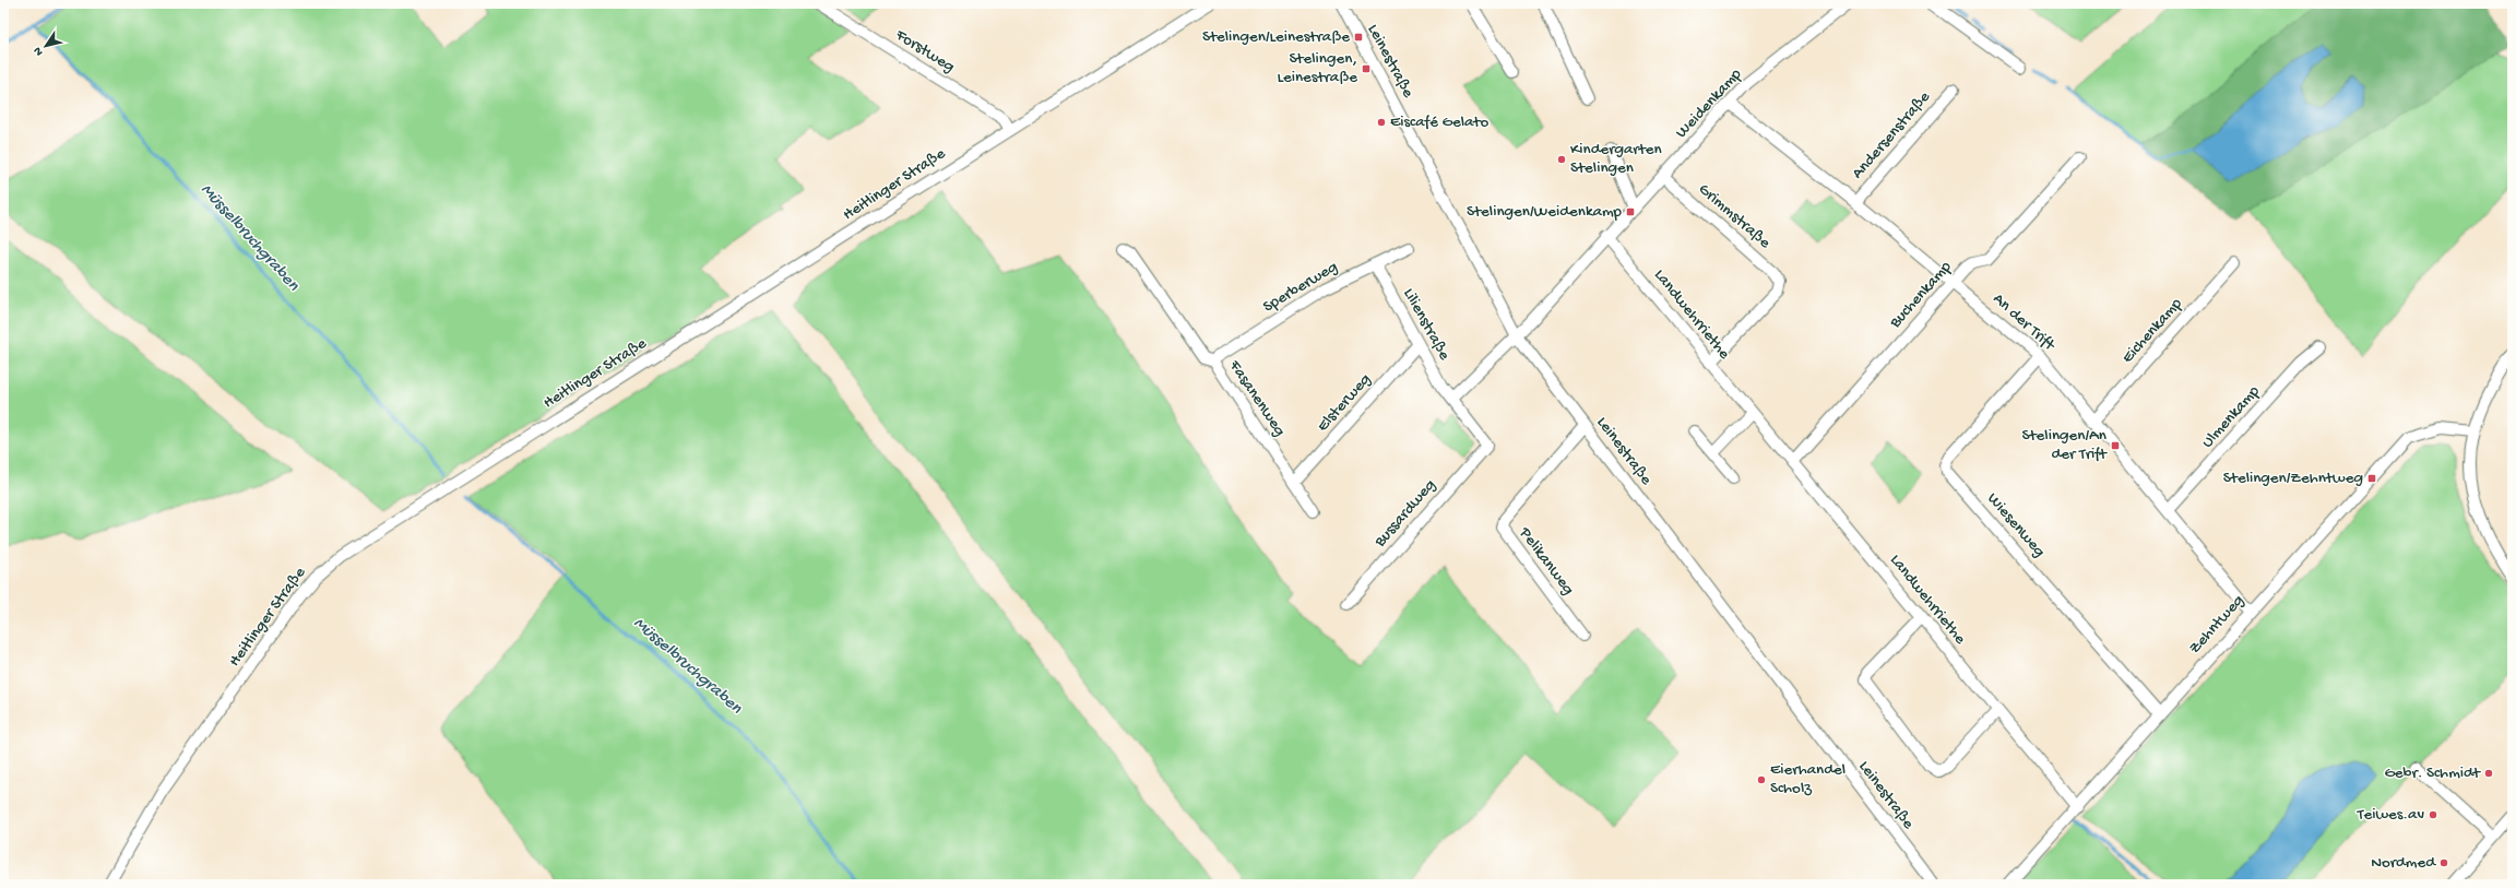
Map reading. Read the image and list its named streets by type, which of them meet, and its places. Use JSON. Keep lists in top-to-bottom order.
{
  "streets": {
    "street": [
      "Forstweg",
      "Leinestraße",
      "Weidenkamp",
      "Andersenstraße",
      "Heitlinger Straße",
      "Grimmstraße",
      "Sperberweg",
      "Buchenkamp",
      "Landwehrriethe",
      "An der Trift",
      "Lilienstraße",
      "Eichenkamp",
      "Fasanenweg",
      "Elsterweg",
      "Ulmenkamp",
      "Bussardweg",
      "Wiesenweg",
      "Pelikanweg",
      "Zehntweg"
    ]
  },
  "crossings": [
    ["Forstweg", "Heitlinger Straße"],
    ["Leinestraße", "Weidenkamp"],
    ["Leinestraße", "Pelikanweg"],
    ["Weidenkamp", "Grimmstraße"],
    ["Weidenkamp", "Landwehrriethe"],
    ["Weidenkamp", "An der Trift"],
    ["Andersenstraße", "An der Trift"],
    ["Grimmstraße", "Landwehrriethe"],
    ["Sperberweg", "Lilienstraße"],
    ["Sperberweg", "Fasanenweg"],
    ["Buchenkamp", "Landwehrriethe"],
    ["Buchenkamp", "An der Trift"],
    ["Landwehrriethe", "Zehntweg"],
    ["An der Trift", "Eichenkamp"],
    ["An der Trift", "Ulmenkamp"],
    ["An der Trift", "Wiesenweg"],
    ["An der Trift", "Zehntweg"],
    ["Lilienstraße", "Elsterweg"],
    ["Lilienstraße", "Bussardweg"],
    ["Fasanenweg", "Elsterweg"],
    ["Wiesenweg", "Zehntweg"]
  ],
  "water": ["Müsselbruchgraben"],
  "places": {
    "transit": [
      "Stelingen/Leinestraße",
      "Stelingen, Leinestraße",
      "Stelingen/Weidenkamp",
      "Stelingen/An der Trift",
      "Stelingen/Zehntweg"
    ],
    "other": [
      "Eiscafé Gelato",
      "Kindergarten Stelingen",
      "Gebr. Schmidt",
      "Eierhandel Scholz",
      "Teiwes.av",
      "Nordmed"
    ]
  },
  "north": "bottom left"
}
